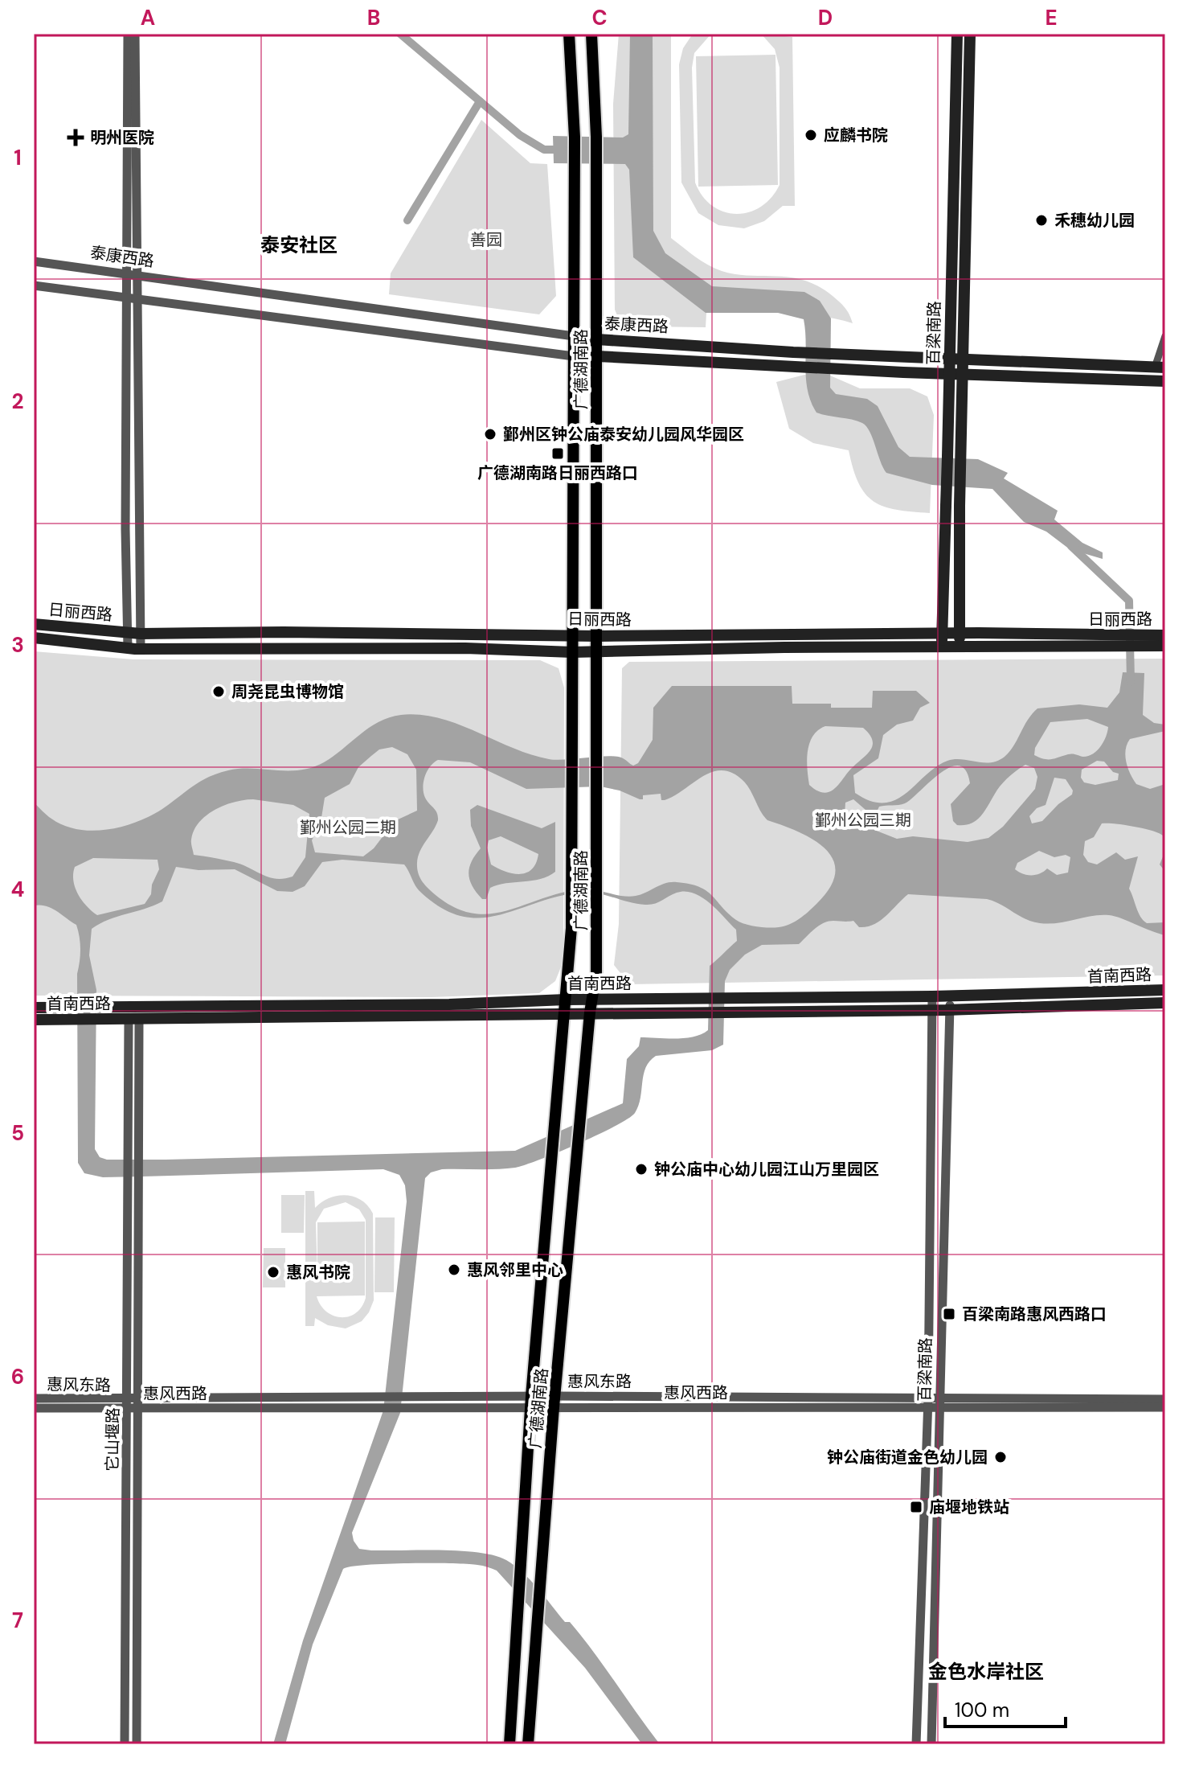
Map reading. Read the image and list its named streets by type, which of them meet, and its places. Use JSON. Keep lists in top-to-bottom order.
{
  "streets": {
    "main road": [
      "泰康西路",
      "百梁南路",
      "广德湖南路",
      "日丽西路",
      "首南西路"
    ],
    "street": ["惠风东路", "惠风西路", "它山堰路"]
  },
  "crossings": [
    ["泰康西路", "百梁南路"],
    ["泰康西路", "广德湖南路"],
    ["百梁南路", "日丽西路"],
    ["百梁南路", "首南西路"],
    ["百梁南路", "惠风西路"],
    ["广德湖南路", "日丽西路"],
    ["广德湖南路", "首南西路"],
    ["广德湖南路", "惠风东路"],
    ["广德湖南路", "惠风西路"],
    ["首南西路", "它山堰路"],
    ["惠风东路", "惠风西路"],
    ["惠风东路", "它山堰路"],
    ["惠风西路", "它山堰路"]
  ],
  "districts": ["泰安社区", "金色水岸社区"],
  "parks": ["善园", "鄞州公园三期", "鄞州公园二期"],
  "places": {
    "other": [
      "应麟书院",
      "禾穗幼儿园",
      "鄞州区钟公庙泰安幼儿园风华园区",
      "周尧昆虫博物馆",
      "钟公庙中心幼儿园江山万里园区",
      "惠风邻里中心",
      "惠风书院",
      "钟公庙街道金色幼儿园"
    ],
    "health": ["明州医院"],
    "transit": ["广德湖南路日丽西路口", "百梁南路惠风西路口", "庙堰地铁站"]
  },
  "scale_bar": "100 m",
  "grid": {
    "columns": [
      "A",
      "B",
      "C",
      "D",
      "E"
    ],
    "rows": [
      "1",
      "2",
      "3",
      "4",
      "5",
      "6",
      "7"
    ]
  }
}
